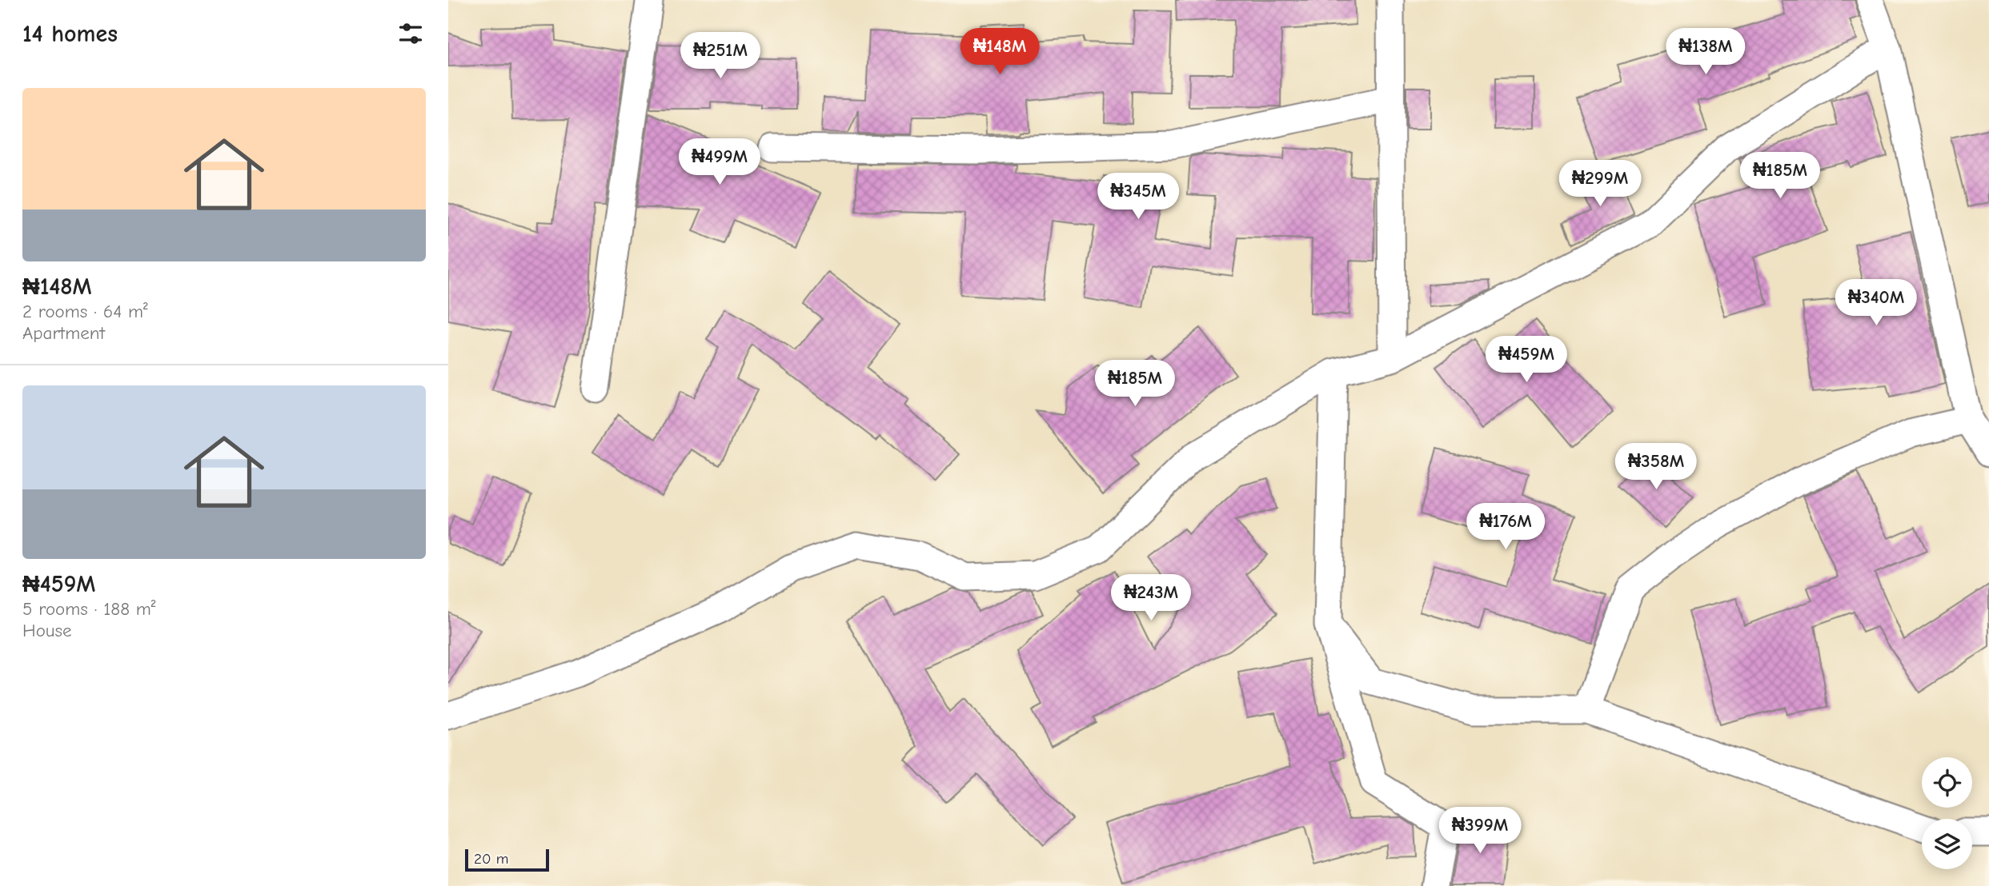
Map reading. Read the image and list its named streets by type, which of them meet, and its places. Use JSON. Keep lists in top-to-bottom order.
{
  "scale_bar": "20 m",
  "page": {
    "heading": "14 homes",
    "price": [
      "₦148M",
      "₦138M",
      "₦251M",
      "₦499M",
      "₦185M",
      "₦299M",
      "₦345M",
      "₦340M",
      "₦459M",
      "₦185M",
      "₦358M",
      "₦176M",
      "₦243M",
      "₦399M"
    ],
    "list": [
      {
        "name": "₦148M",
        "note": "2 rooms · 64 m² · Apartment"
      },
      {
        "name": "₦459M",
        "note": "5 rooms · 188 m² · House"
      }
    ],
    "scale": "20 m"
  }
}
